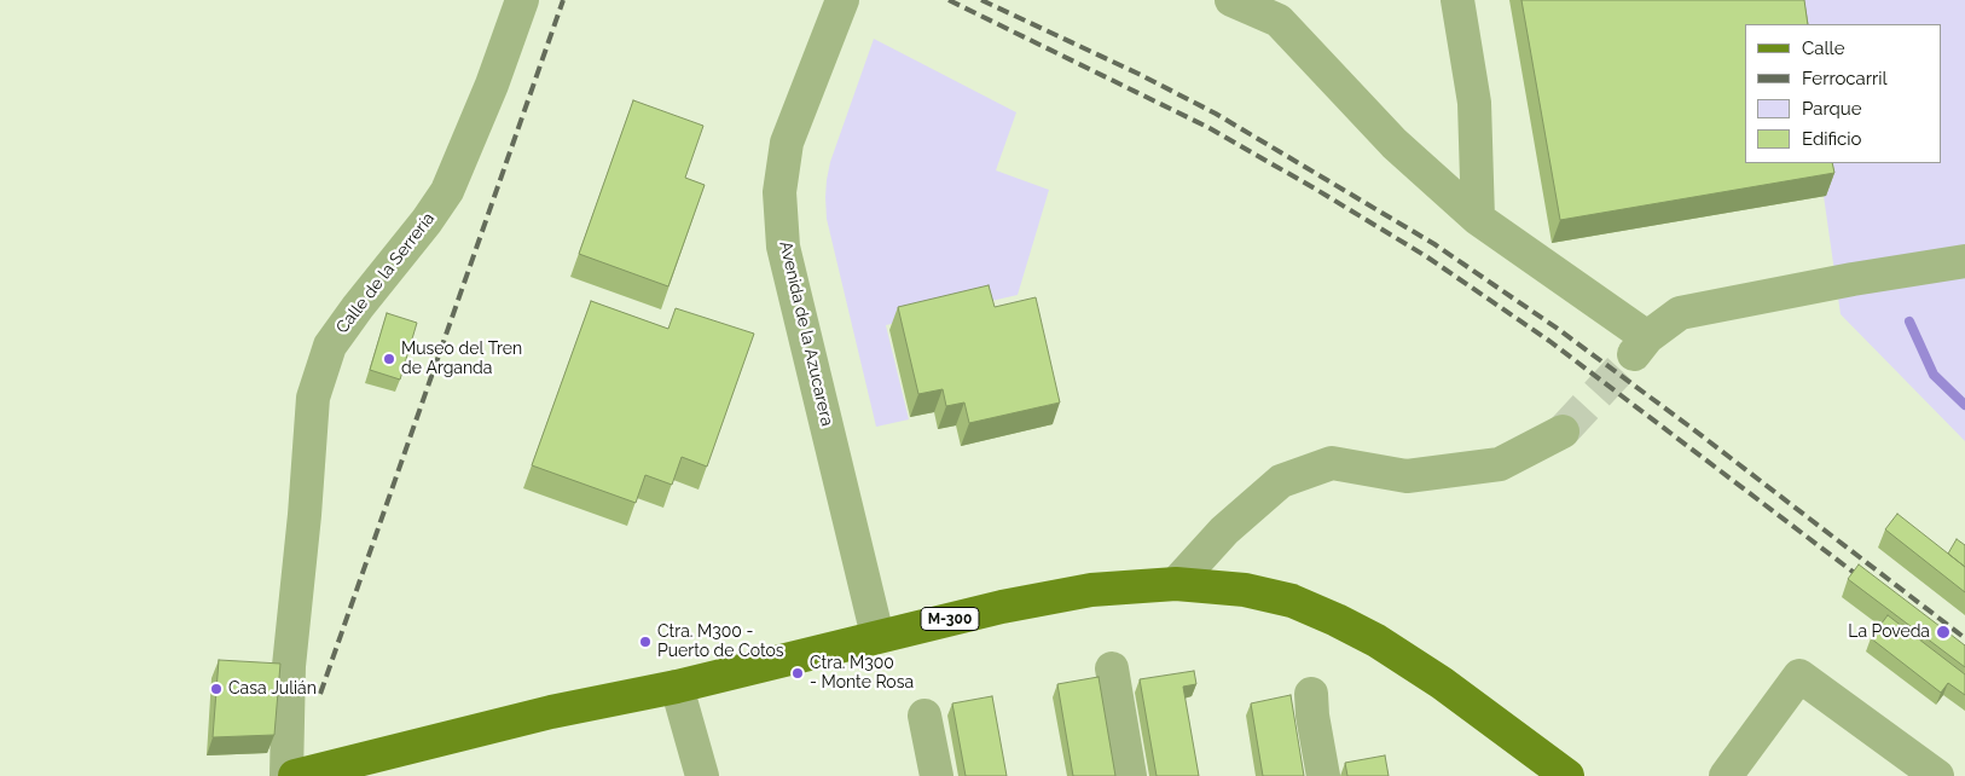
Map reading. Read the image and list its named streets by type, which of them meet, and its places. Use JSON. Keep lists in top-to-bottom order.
{
  "streets": {
    "main road": ["M-300"],
    "street": ["Calle de la Serrería", "Avenida de la Azucarera"]
  },
  "crossings": [
    ["Avenida de la Azucarera", "M-300"]
  ],
  "places": [
    "Museo del Tren de Arganda",
    "La Poveda",
    "Ctra. M300 - Puerto de Cotos",
    "Ctra. M300 - Monte Rosa",
    "Casa Julián"
  ],
  "legend": [
    "Calle",
    "Ferrocarril",
    "Parque",
    "Edificio"
  ]
}
